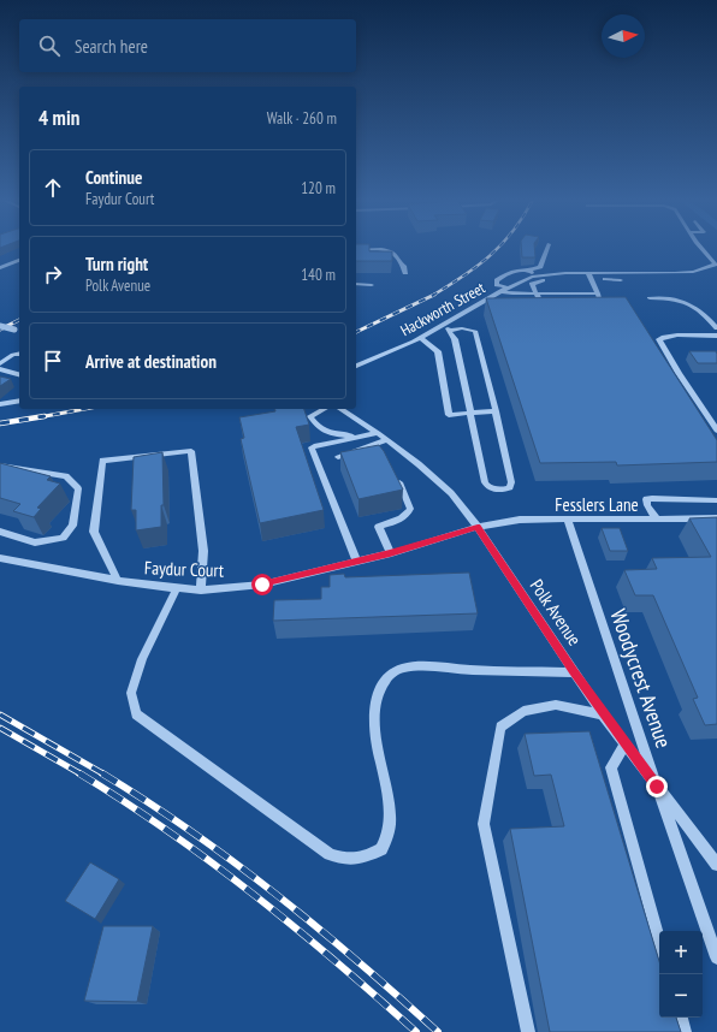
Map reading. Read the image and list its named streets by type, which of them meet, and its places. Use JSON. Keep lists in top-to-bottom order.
{
  "streets": {
    "street": [
      "Hackworth Street",
      "Fesslers Lane",
      "Faydur Court",
      "Polk Avenue",
      "Woodycrest Avenue"
    ]
  },
  "crossings": [
    ["Fesslers Lane", "Faydur Court"],
    ["Fesslers Lane", "Polk Avenue"],
    ["Fesslers Lane", "Woodycrest Avenue"],
    ["Faydur Court", "Polk Avenue"],
    ["Polk Avenue", "Woodycrest Avenue"]
  ],
  "north": "right",
  "page": {
    "search": "Search here",
    "heading": ["4 min", "Walk · 260 m"],
    "list": [
      ["Continue", "Faydur Court", "120 m"],
      ["Turn right", "Polk Avenue", "140 m"],
      "Arrive at destination"
    ],
    "map_buttons": ["+", "−"]
  }
}
